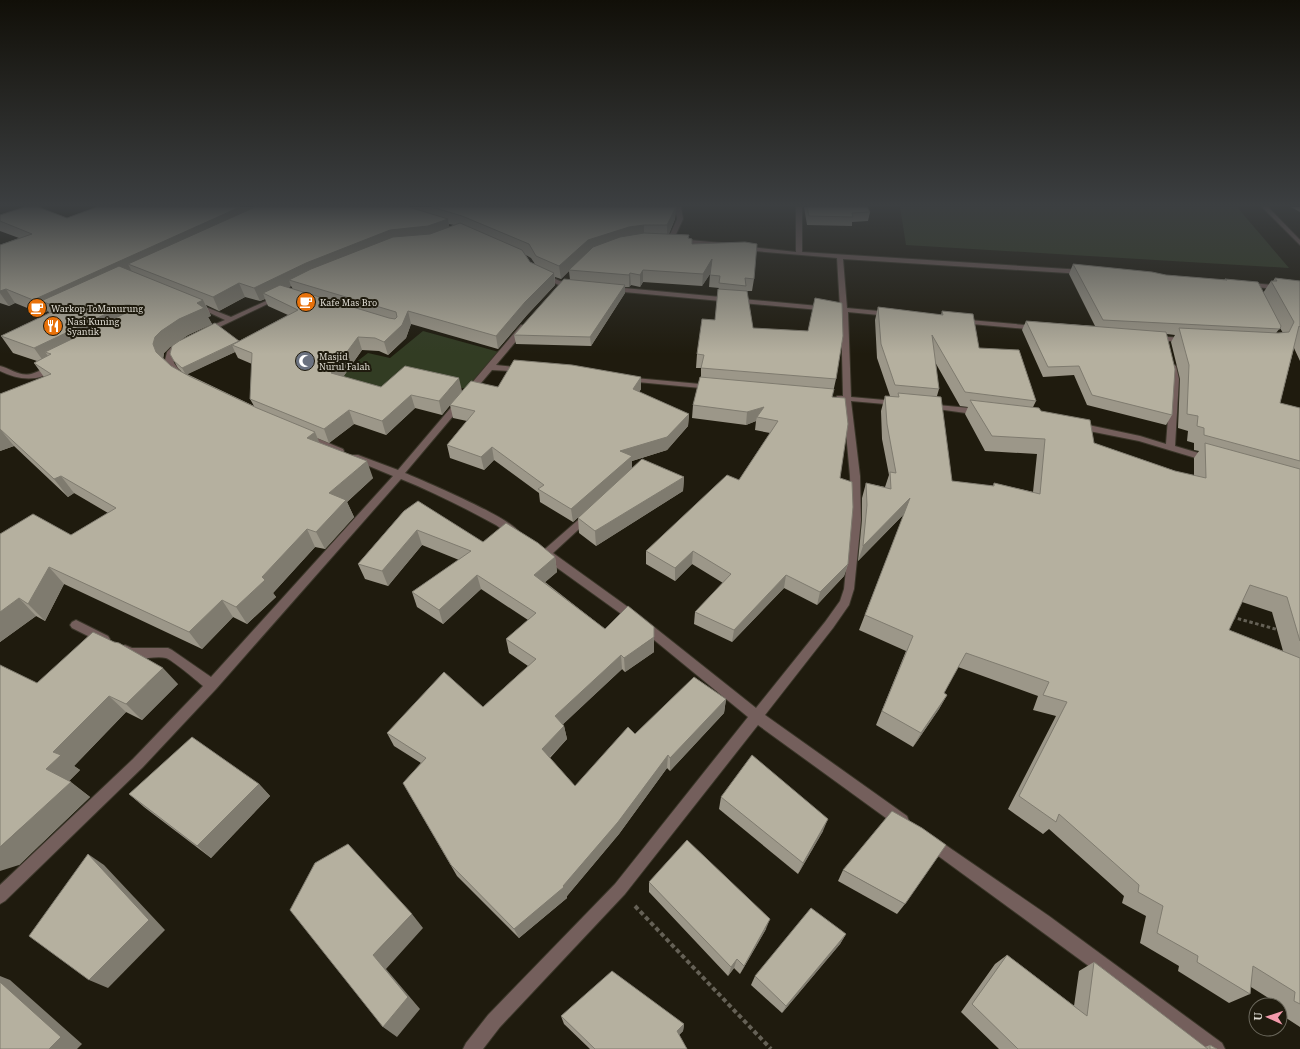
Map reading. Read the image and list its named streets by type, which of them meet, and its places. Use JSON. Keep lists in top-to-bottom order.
{
  "places": {
    "cafe": ["Kafe Mas Bro", "Warkop ToManurung"],
    "restaurant": ["Nasi Kuning Syantik"],
    "mosque": ["Masjid Nurul Falah"]
  },
  "north": "left"
}
